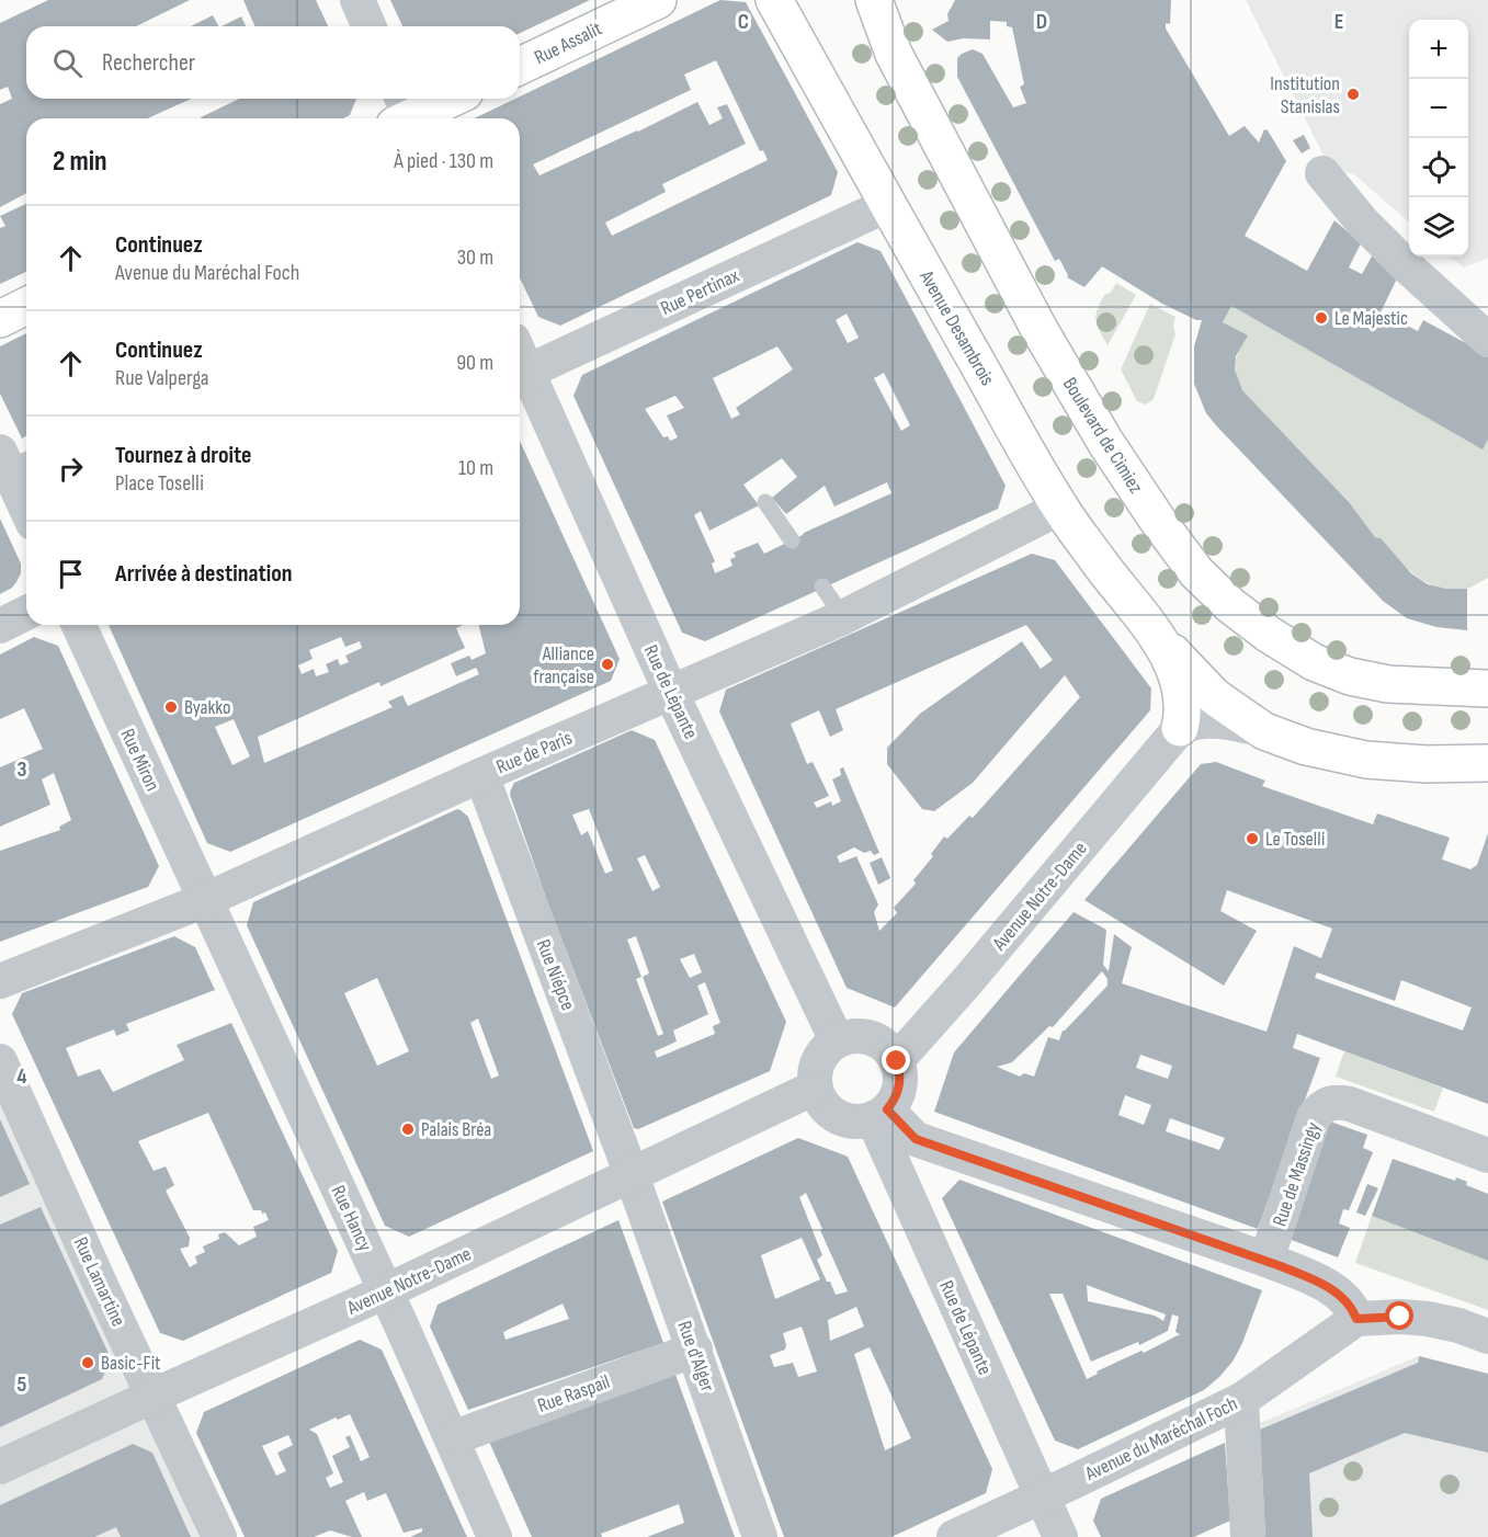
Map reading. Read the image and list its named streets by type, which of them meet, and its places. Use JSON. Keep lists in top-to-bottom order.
{
  "streets": {
    "street": [
      "Rue Assalit",
      "Rue Pertinax",
      "Avenue Desambrois",
      "Boulevard de Cimiez",
      "Rue de Lépante",
      "Rue de Paris",
      "Rue Miron",
      "Avenue Notre-Dame",
      "Rue Niépce",
      "Rue de Massingy",
      "Rue Hancy",
      "Rue Lamartine",
      "Rue d'Alger",
      "Rue Raspail",
      "Avenue du Maréchal Foch"
    ]
  },
  "crossings": [
    ["Rue Pertinax", "Avenue Desambrois"],
    ["Rue Pertinax", "Rue de Lépante"],
    ["Avenue Desambrois", "Rue de Paris"],
    ["Avenue Desambrois", "Avenue Notre-Dame"],
    ["Rue de Lépante", "Rue de Paris"],
    ["Rue de Lépante", "Avenue Notre-Dame"],
    ["Rue de Lépante", "Avenue du Maréchal Foch"],
    ["Rue de Paris", "Rue Miron"],
    ["Rue de Paris", "Rue Niépce"],
    ["Rue de Paris", "Rue Hancy"],
    ["Rue Miron", "Rue Hancy"],
    ["Avenue Notre-Dame", "Rue Niépce"],
    ["Avenue Notre-Dame", "Rue Hancy"],
    ["Avenue Notre-Dame", "Rue Lamartine"],
    ["Avenue Notre-Dame", "Rue d'Alger"],
    ["Rue Niépce", "Rue d'Alger"],
    ["Rue Hancy", "Rue Raspail"],
    ["Rue d'Alger", "Rue Raspail"]
  ],
  "places": [
    "Institution Stanislas",
    "Le Majestic",
    "Alliance française",
    "Byakko",
    "Le Toselli",
    "Palais Bréa",
    "Basic-Fit"
  ],
  "page": {
    "map_buttons": ["+", "−"],
    "search": "Rechercher",
    "heading": ["2 min", "À pied · 130 m"],
    "list": [
      ["Continuez", "Avenue du Maréchal Foch", "30 m"],
      ["Continuez", "Rue Valperga", "90 m"],
      ["Tournez à droite", "Place Toselli", "10 m"],
      "Arrivée à destination"
    ]
  },
  "grid": {
    "columns": ["C", "D", "E"],
    "rows": ["3", "4", "5"]
  }
}
